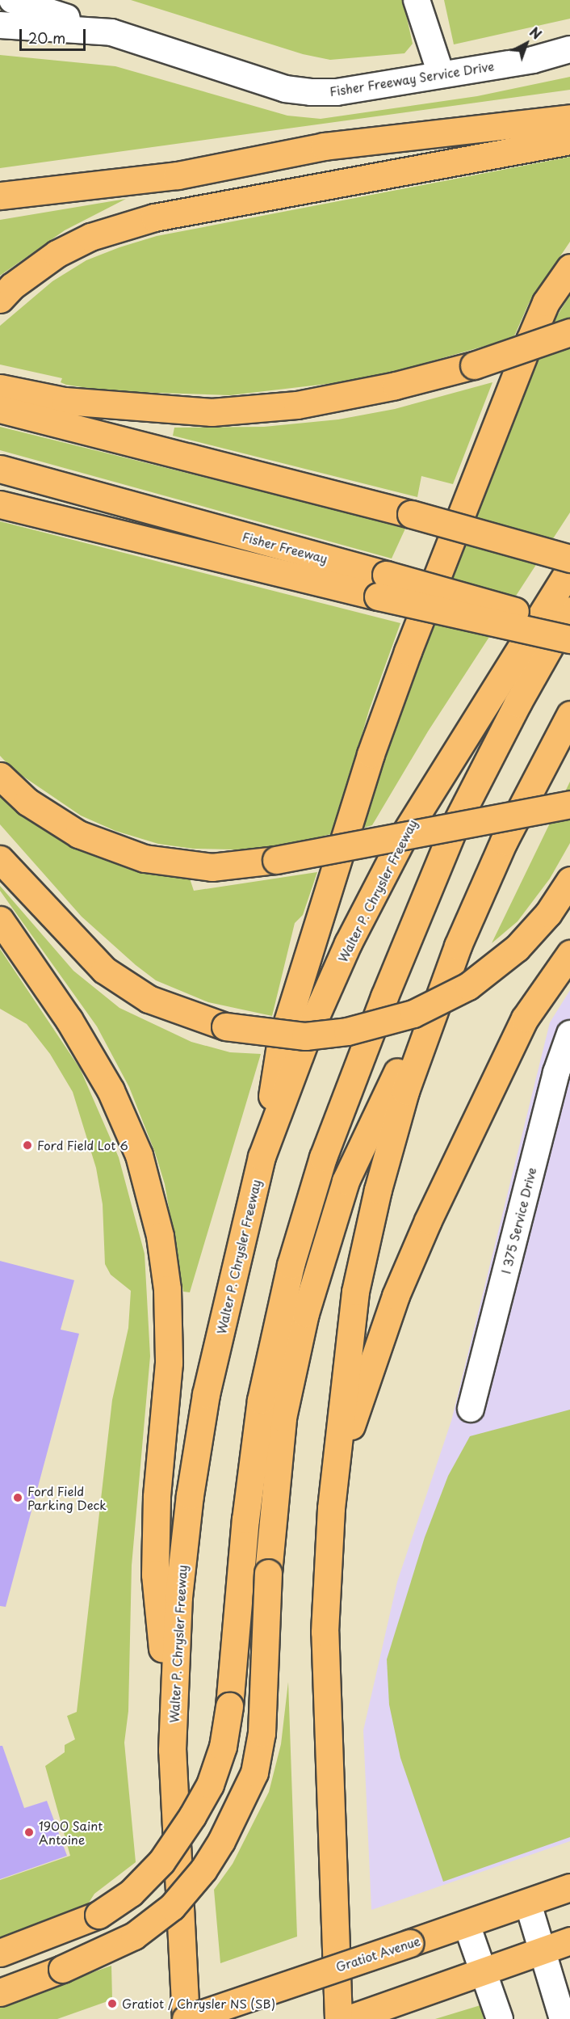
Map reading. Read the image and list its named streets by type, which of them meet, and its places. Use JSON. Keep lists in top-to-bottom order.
{
  "streets": {
    "main road": ["Fisher Freeway", "Walter P. Chrysler Freeway", "Gratiot Avenue"],
    "street": ["Fisher Freeway Service Drive", "I 375 Service Drive"]
  },
  "crossings": [
    ["Walter P. Chrysler Freeway", "Gratiot Avenue"]
  ],
  "places": [
    "Ford Field Lot 6",
    "Ford Field Parking Deck",
    "1900 Saint Antoine",
    "Gratiot / Chrysler NS (SB)"
  ],
  "scale_bar": "20 m",
  "north": "top right"
}
